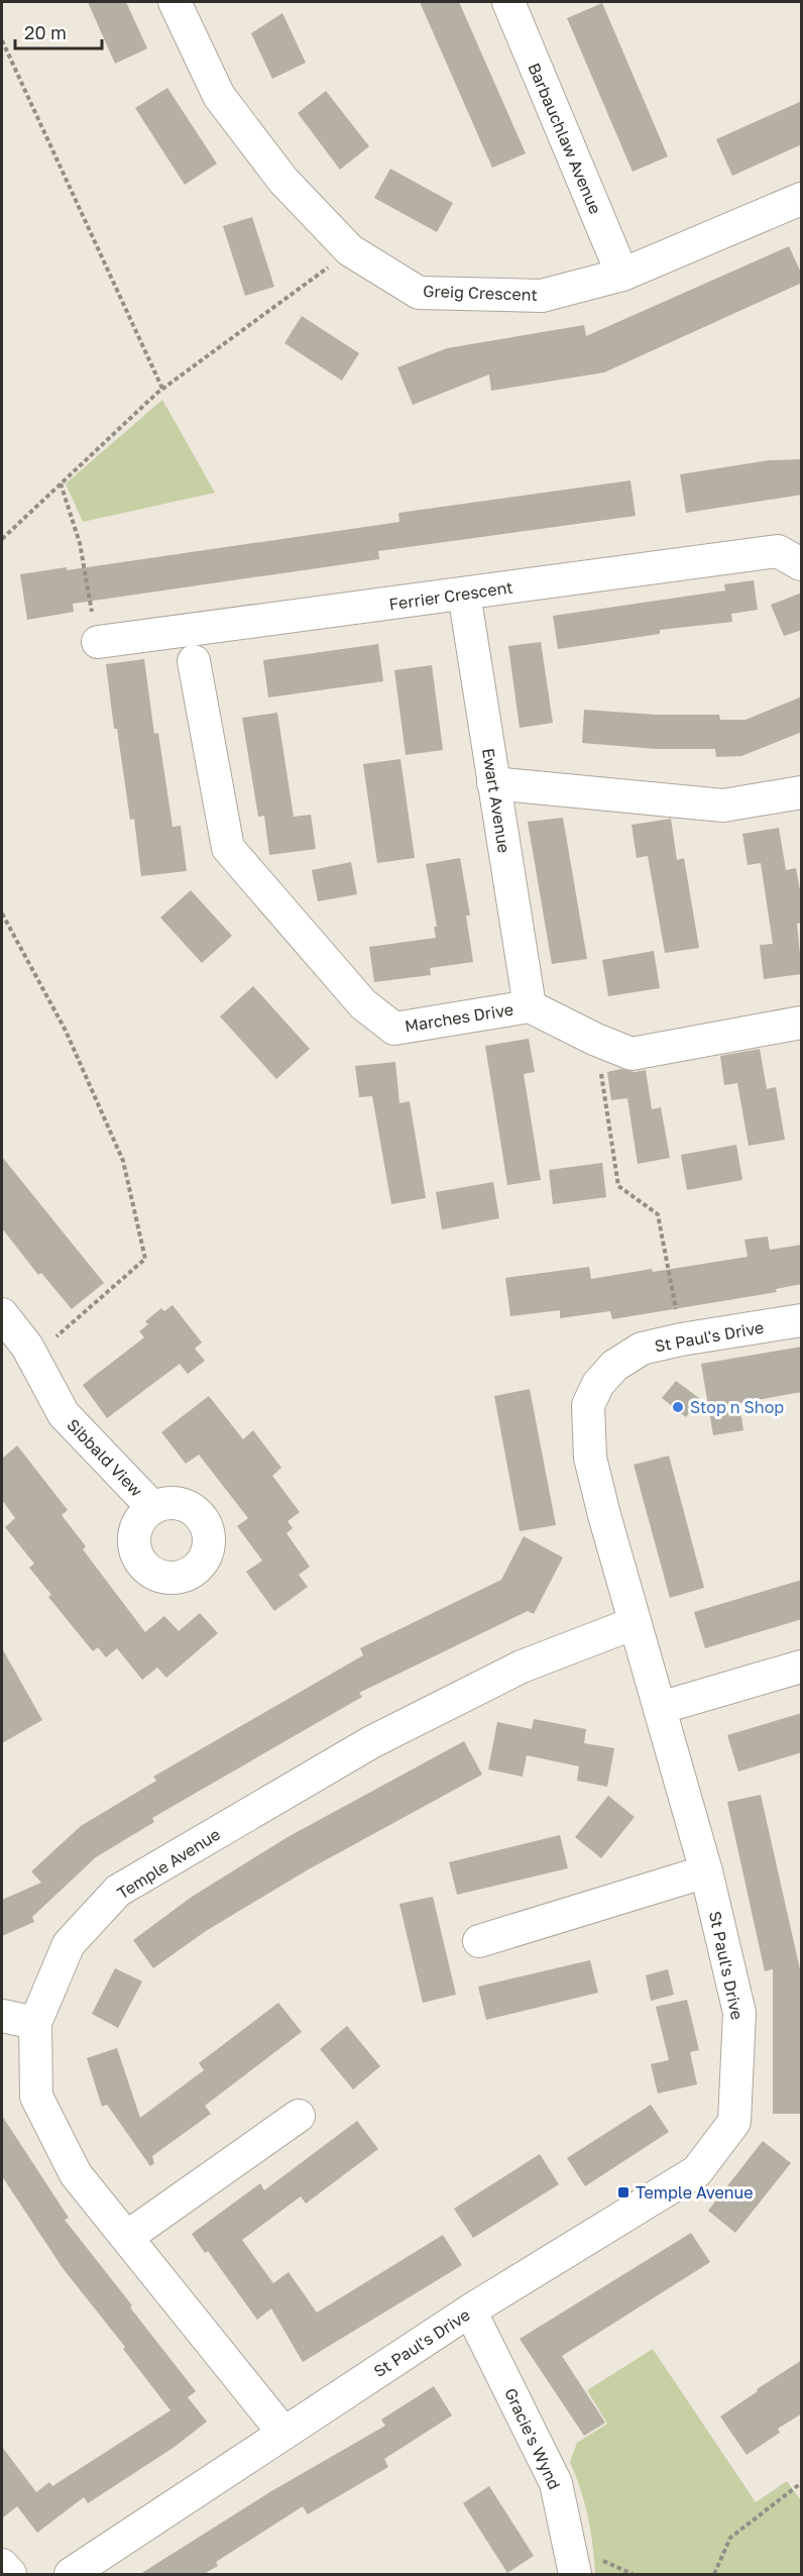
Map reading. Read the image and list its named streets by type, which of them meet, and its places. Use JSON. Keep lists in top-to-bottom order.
{
  "streets": {
    "street": [
      "Barbauchlaw Avenue",
      "Greig Crescent",
      "Ferrier Crescent",
      "Ewart Avenue",
      "Marches Drive",
      "St Paul's Drive",
      "Sibbald View",
      "Temple Avenue",
      "Gracie's Wynd"
    ]
  },
  "crossings": [
    ["Barbauchlaw Avenue", "Greig Crescent"],
    ["Ferrier Crescent", "Ewart Avenue"],
    ["Ewart Avenue", "Marches Drive"],
    ["St Paul's Drive", "Temple Avenue"],
    ["St Paul's Drive", "Gracie's Wynd"]
  ],
  "places": {
    "other": ["Stop n Shop"],
    "transit": ["Temple Avenue"]
  },
  "scale_bar": "20 m"
}
